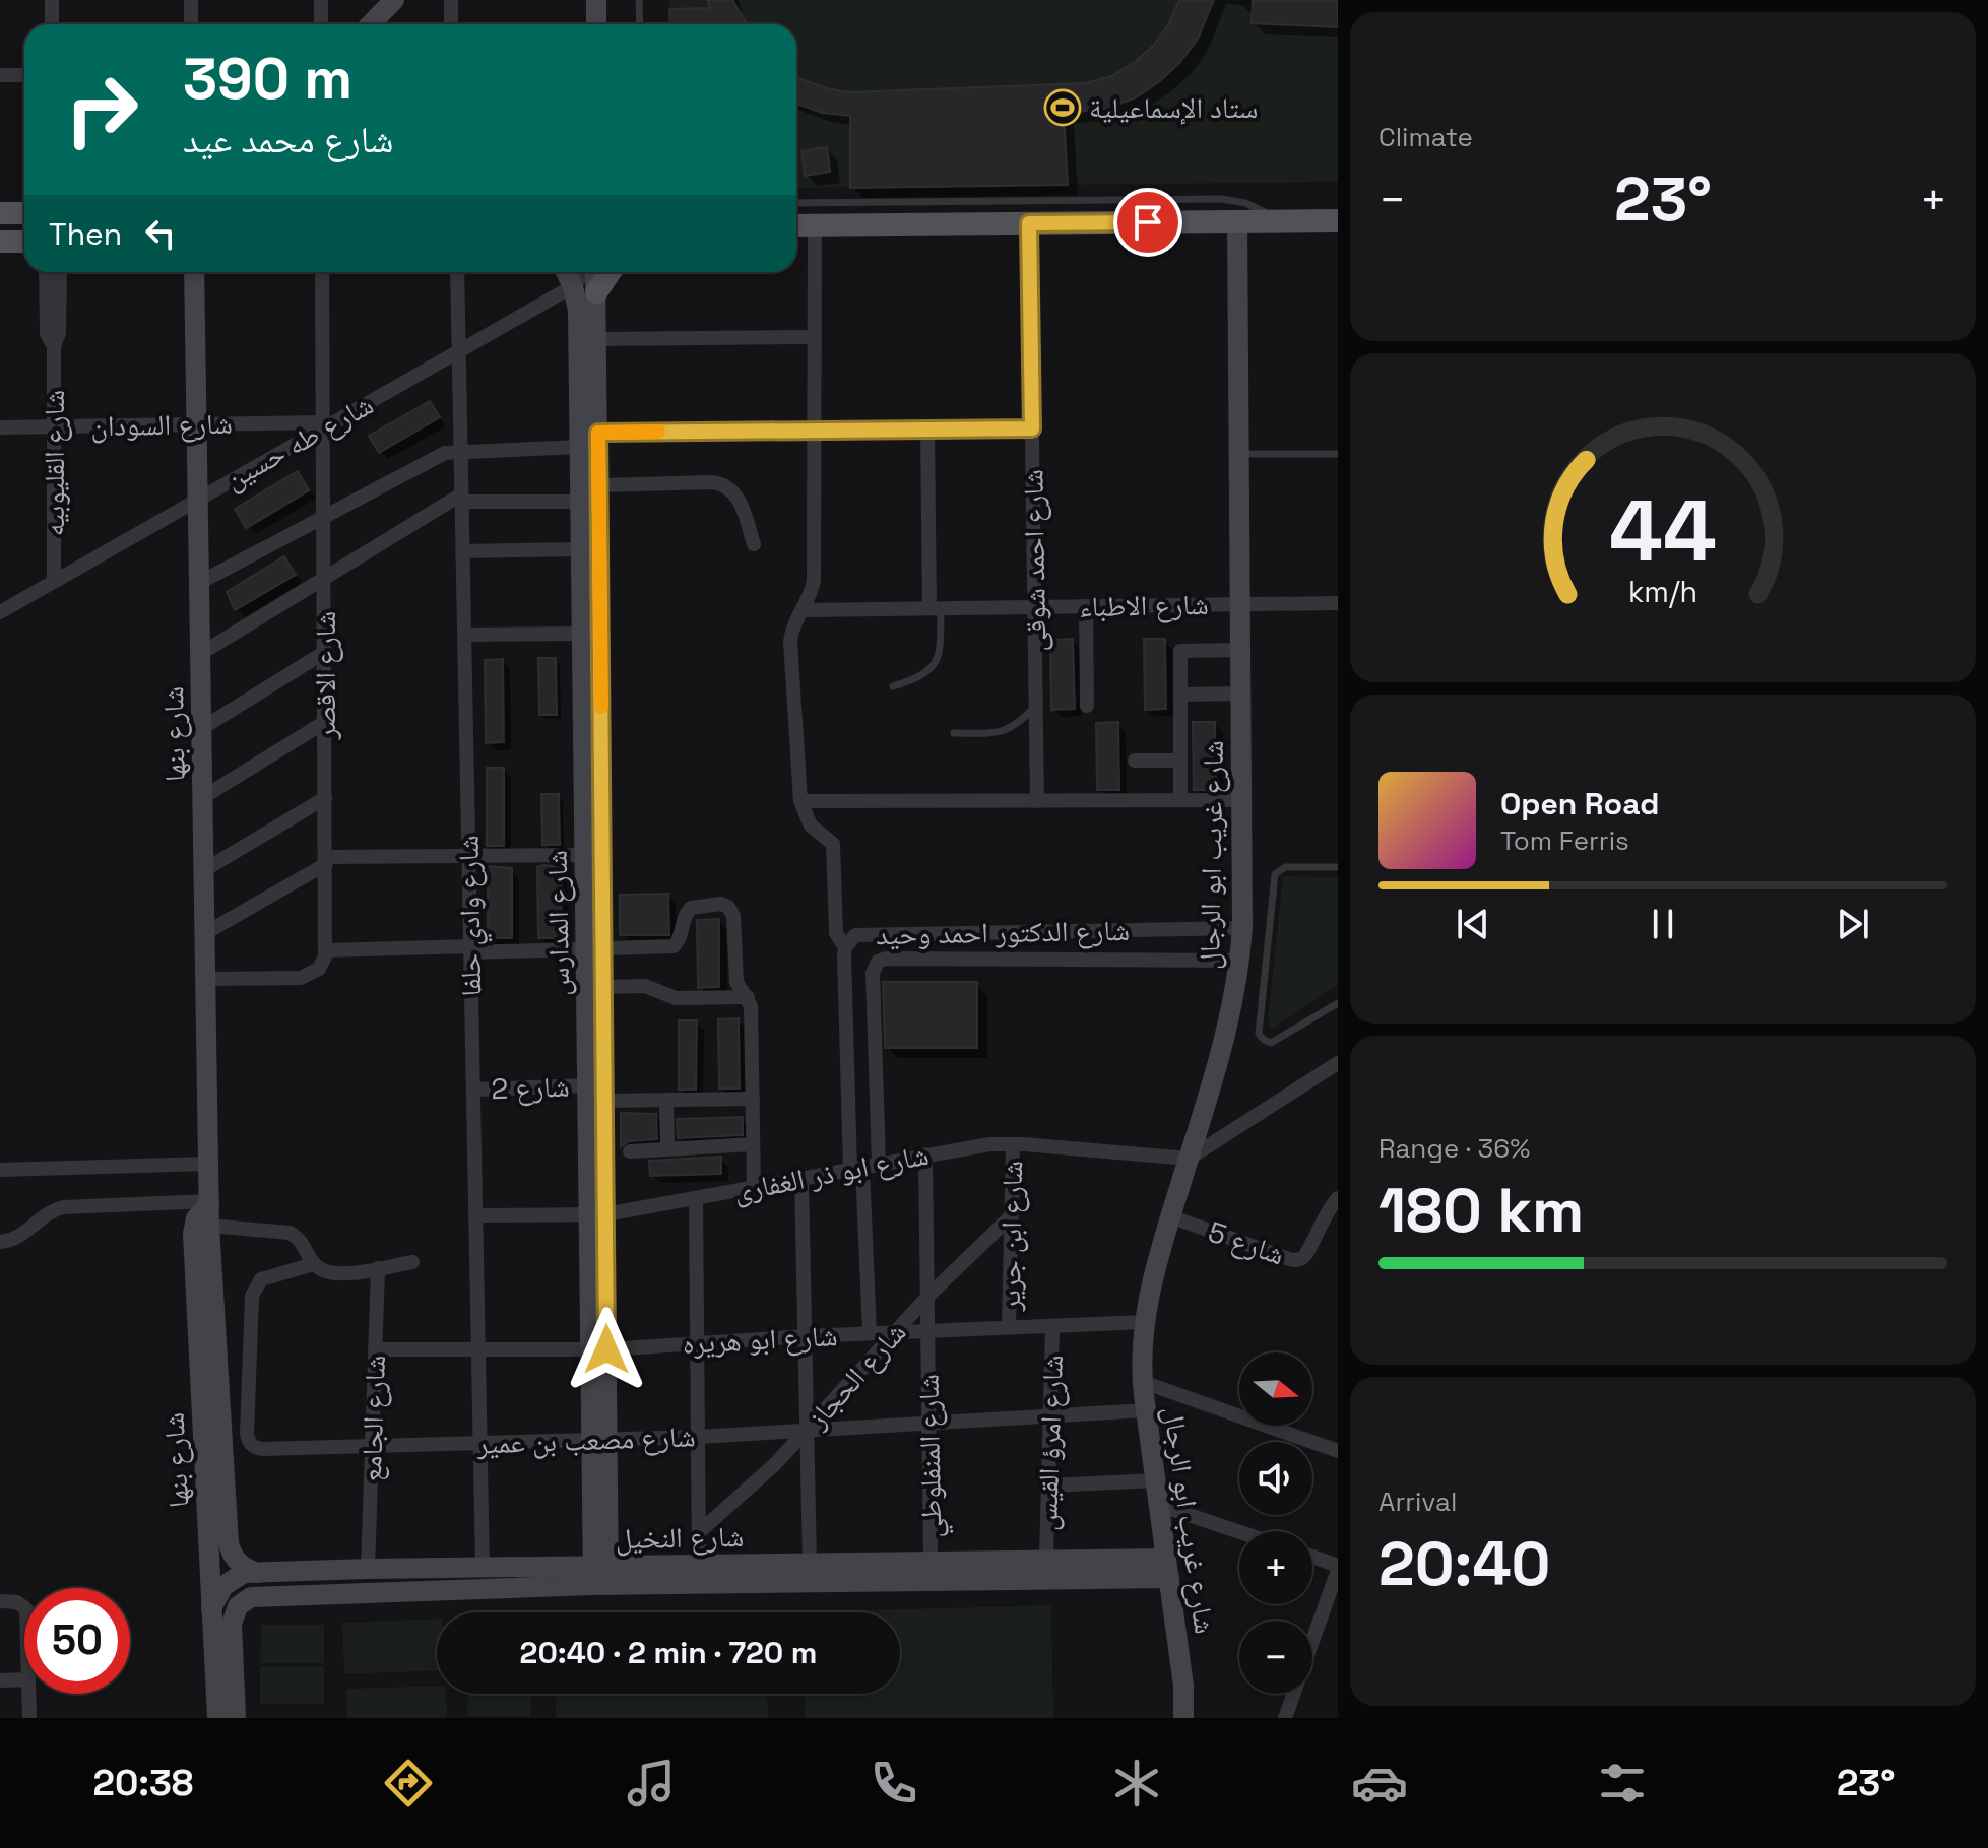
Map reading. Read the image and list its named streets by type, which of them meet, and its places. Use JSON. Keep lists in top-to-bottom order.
{
  "streets": {
    "main road": [
      "شارع بنها",
      "شارع غريب ابو الرجال",
      "شارع المدارس",
      "شارع النخيل"
    ],
    "street": [
      "شارع السودان",
      "شارع طه حسين",
      "شارع القليوبيه",
      "شارع احمد شوقى",
      "شارع الاطباء",
      "شارع الاقصر",
      "شارع وادي حلفا",
      "شارع الدكتور احمد وحيد",
      "شارع 2",
      "شارع ابو ذر الغفارى",
      "شارع ابن جرير",
      "شارع 5",
      "شارع ابو هريره",
      "شارع الحجاز",
      "شارع الجامع",
      "شارع مصعب بن عمير",
      "شارع امرؤ القيس",
      "شارع المنفلوطي"
    ]
  },
  "crossings": [
    ["شارع السودان", "شارع طه حسين"],
    ["شارع السودان", "شارع القليوبيه"],
    ["شارع السودان", "شارع الاقصر"],
    ["شارع السودان", "شارع بنها"],
    ["شارع طه حسين", "شارع القليوبيه"],
    ["شارع طه حسين", "شارع الاقصر"],
    ["شارع طه حسين", "شارع بنها"],
    ["شارع طه حسين", "شارع وادي حلفا"],
    ["شارع طه حسين", "شارع المدارس"],
    ["شارع احمد شوقى", "شارع الاطباء"],
    ["شارع الاطباء", "شارع غريب ابو الرجال"],
    ["شارع بنها", "شارع النخيل"],
    ["شارع غريب ابو الرجال", "شارع الدكتور احمد وحيد"],
    ["شارع غريب ابو الرجال", "شارع ابو ذر الغفارى"],
    ["شارع غريب ابو الرجال", "شارع 5"],
    ["شارع غريب ابو الرجال", "شارع ابو هريره"],
    ["شارع غريب ابو الرجال", "شارع مصعب بن عمير"],
    ["شارع غريب ابو الرجال", "شارع النخيل"],
    ["شارع وادي حلفا", "شارع 2"],
    ["شارع وادي حلفا", "شارع ابو ذر الغفارى"],
    ["شارع وادي حلفا", "شارع ابو هريره"],
    ["شارع وادي حلفا", "شارع مصعب بن عمير"],
    ["شارع وادي حلفا", "شارع النخيل"],
    ["شارع المدارس", "شارع 2"],
    ["شارع المدارس", "شارع ابو ذر الغفارى"],
    ["شارع المدارس", "شارع ابو هريره"],
    ["شارع المدارس", "شارع مصعب بن عمير"],
    ["شارع المدارس", "شارع النخيل"],
    ["شارع الدكتور احمد وحيد", "شارع ابو ذر الغفارى"],
    ["شارع الدكتور احمد وحيد", "شارع ابو هريره"],
    ["شارع ابو ذر الغفارى", "شارع ابن جرير"],
    ["شارع ابو ذر الغفارى", "شارع المنفلوطي"],
    ["شارع ابن جرير", "شارع ابو هريره"],
    ["شارع ابن جرير", "شارع الحجاز"],
    ["شارع ابو هريره", "شارع الحجاز"],
    ["شارع ابو هريره", "شارع الجامع"],
    ["شارع ابو هريره", "شارع امرؤ القيس"],
    ["شارع ابو هريره", "شارع المنفلوطي"],
    ["شارع الحجاز", "شارع مصعب بن عمير"],
    ["شارع الحجاز", "شارع المنفلوطي"],
    ["شارع الجامع", "شارع مصعب بن عمير"],
    ["شارع الجامع", "شارع النخيل"],
    ["شارع مصعب بن عمير", "شارع امرؤ القيس"],
    ["شارع مصعب بن عمير", "شارع المنفلوطي"],
    ["شارع امرؤ القيس", "شارع النخيل"],
    ["شارع المنفلوطي", "شارع النخيل"]
  ],
  "places": {
    "sports": ["ستاد الإسماعيلية"]
  },
  "north": "right",
  "page": {
    "tile": [
      "Climate",
      ["Range · 36%", "180 km"],
      ["Arrival", "20:40"]
    ],
    "turn": ["390 m", "شارع محمد عيد"],
    "heat": ["−", "23°", "+"],
    "then": "Then",
    "song": ["Open Road", "Tom Ferris"],
    "map_buttons": ["+", "−"],
    "limit": "50",
    "trip": "20:40 · 2 min · 720 m",
    "tabs": ["20:38", "23°"],
    "gauge": ["44", "km/h"]
  }
}
